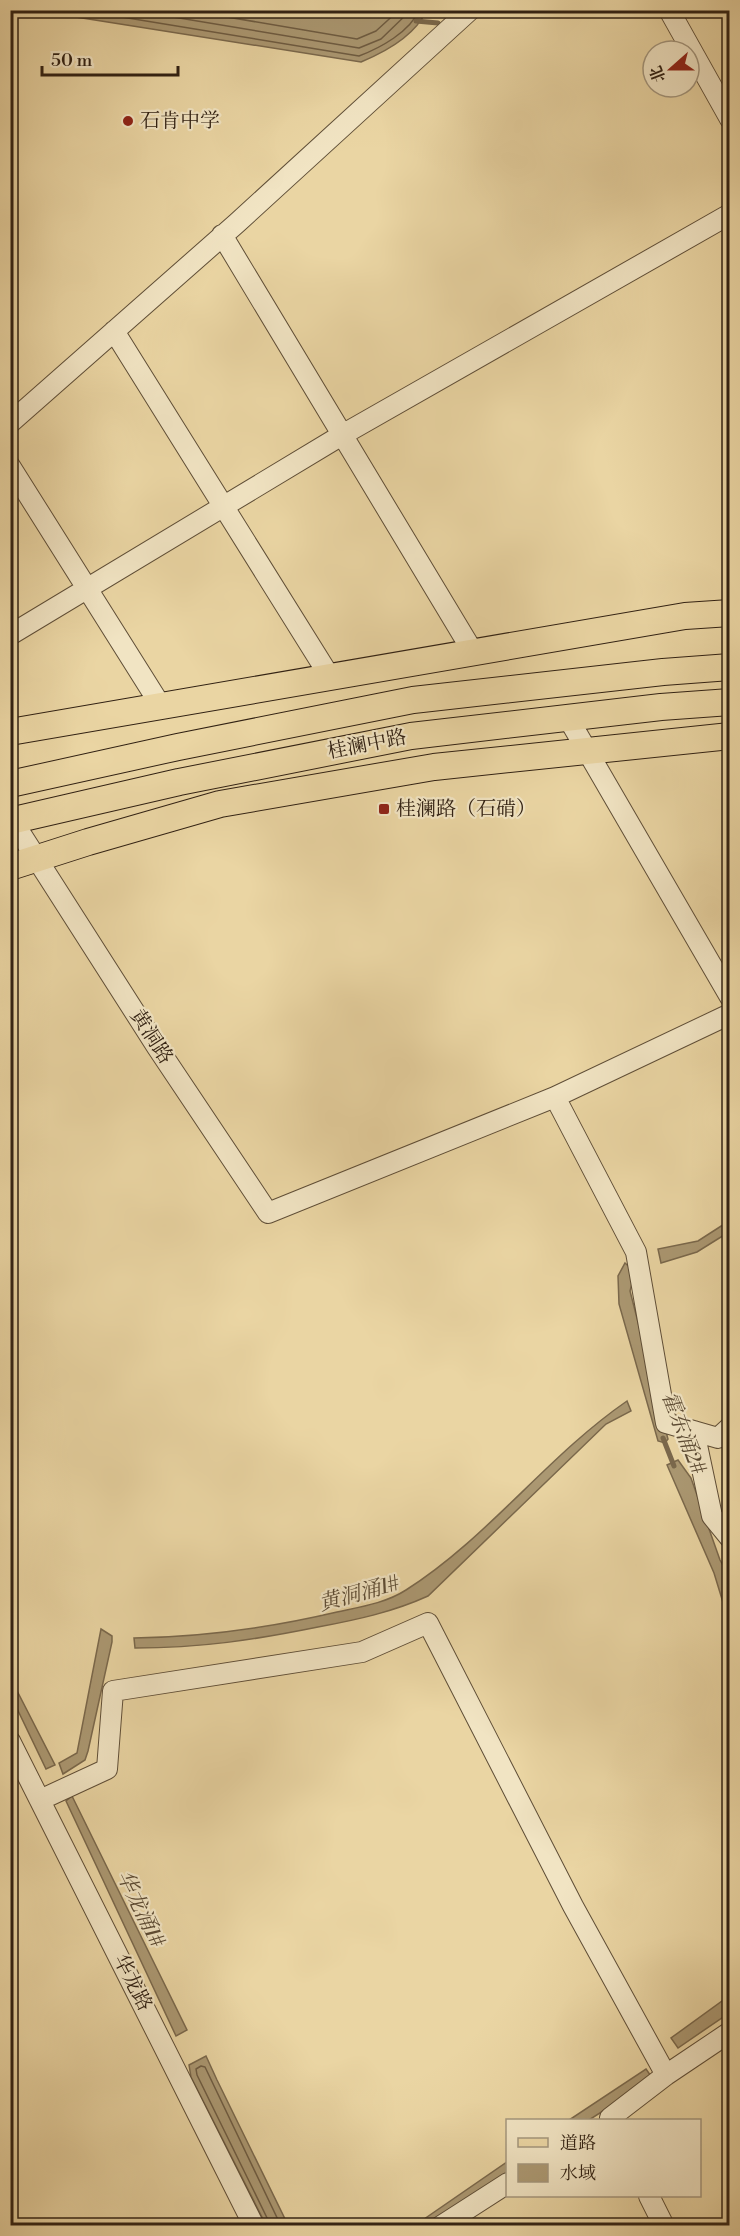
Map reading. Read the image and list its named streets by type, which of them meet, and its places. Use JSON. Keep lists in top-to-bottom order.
{
  "streets": {
    "main road": ["桂澜中路"],
    "street": ["黄洞路", "华龙路"]
  },
  "crossings": [
    ["桂澜中路", "黄洞路"]
  ],
  "water": ["霍东涌2#", "黄洞涌1#", "华龙涌1#"],
  "places": {
    "other": ["石肯中学"],
    "transit": ["桂澜路（石𬒔）"]
  },
  "legend": ["道路", "水域"],
  "scale_bar": "50 m",
  "north": "left"
}
